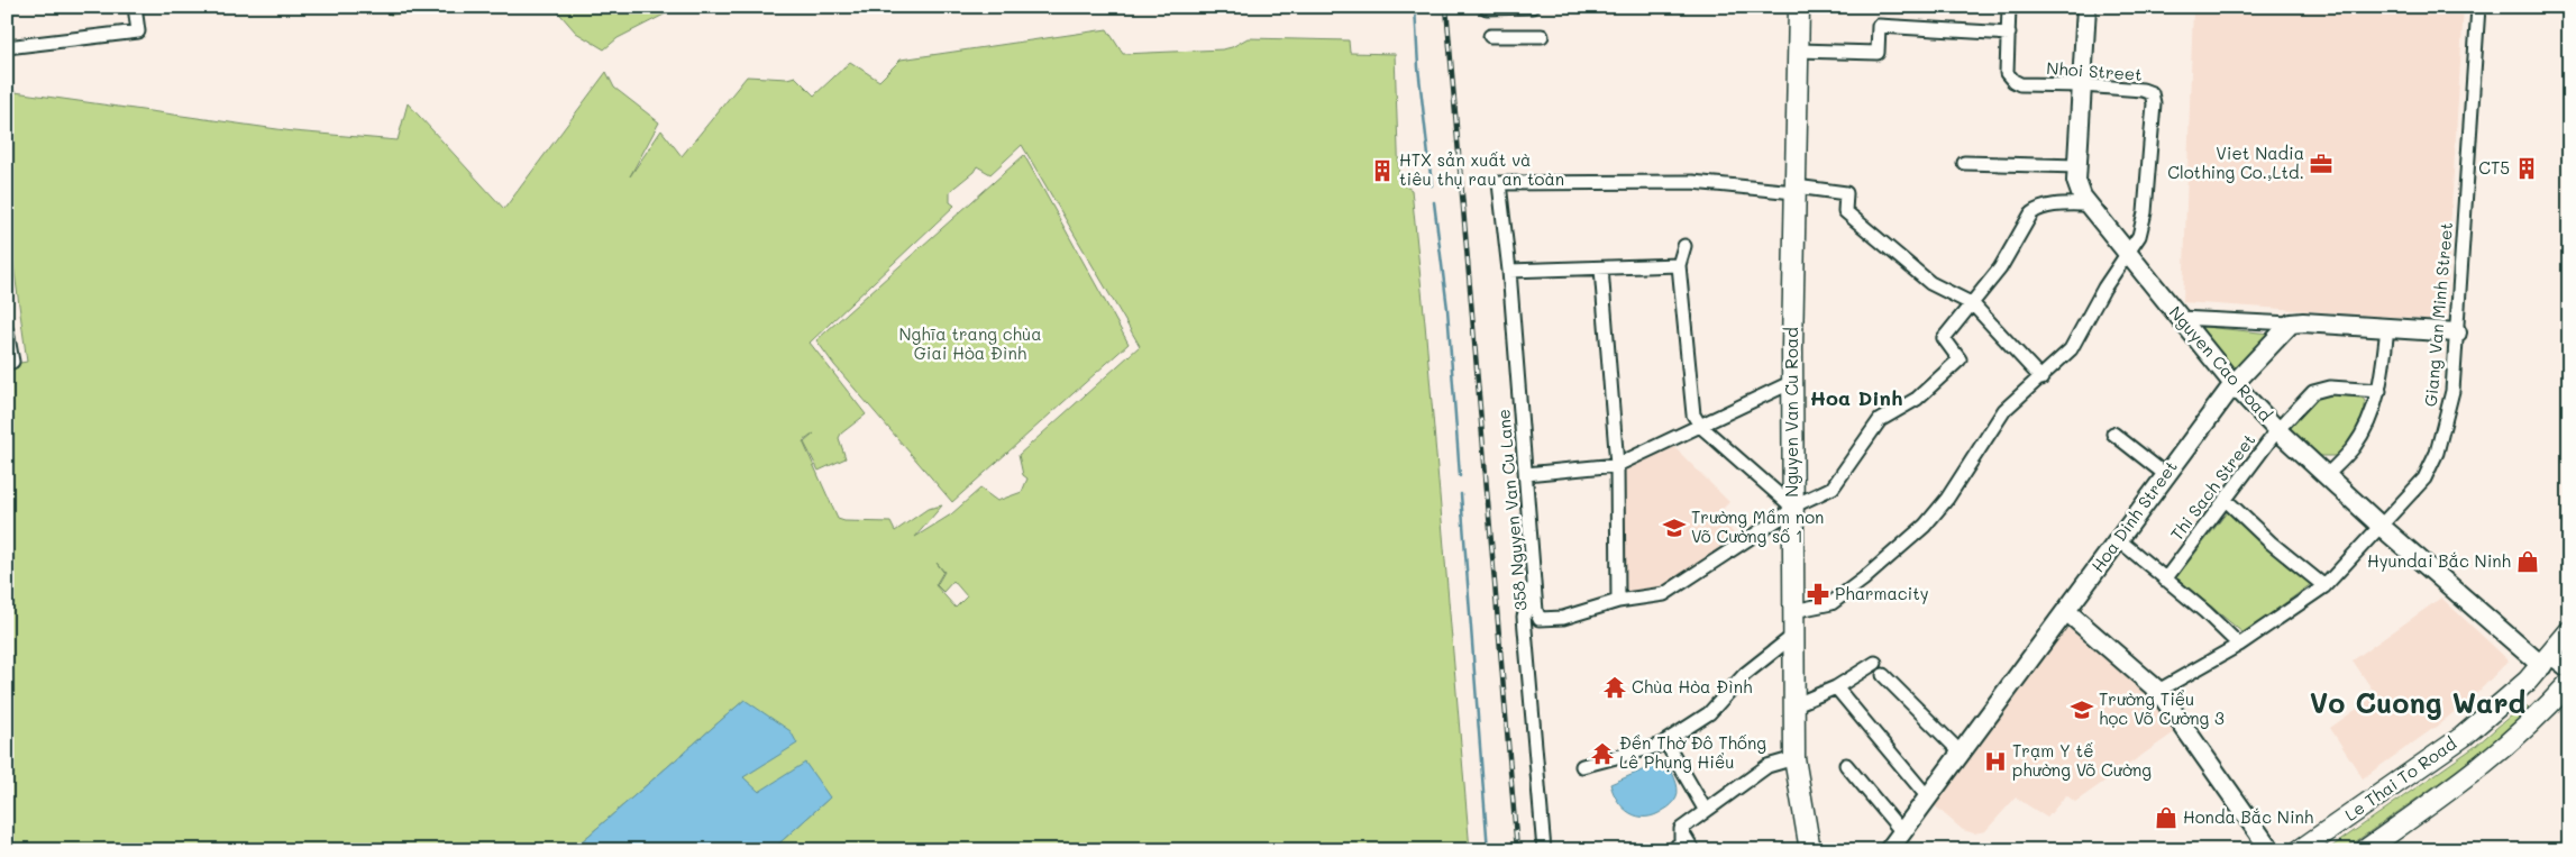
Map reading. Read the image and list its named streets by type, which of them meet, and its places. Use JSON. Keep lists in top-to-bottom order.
{
  "streets": {
    "main road": ["Nguyen Van Cu Road", "Le Thai To Road"],
    "street": [
      "Nhoi Street",
      "Giang Van Minh Street",
      "Nguyen Cao Road",
      "Thi Sach Street",
      "358 Nguyen Van Cu Lane",
      "Hoa Dinh Street"
    ]
  },
  "crossings": [
    ["Nhoi Street", "Nguyen Cao Road"],
    ["Giang Van Minh Street", "Nguyen Cao Road"],
    ["Nguyen Cao Road", "Thi Sach Street"],
    ["Nguyen Cao Road", "Hoa Dinh Street"],
    ["Nguyen Cao Road", "Le Thai To Road"],
    ["Nguyen Van Cu Road", "358 Nguyen Van Cu Lane"]
  ],
  "districts": ["Hoa Dinh", "Vo Cuong Ward"],
  "parks": ["Nghĩa trang chùa Giai Hòa Đình"],
  "places": {
    "office": ["Viet Nadia Clothing Co.,Ltd."],
    "building": ["CT5", "HTX sản xuất và tiêu thụ rau an toàn"],
    "school or university": ["Trường Mầm non Võ Cường số 1", "Trường Tiểu học Võ Cường 3"],
    "shop": ["Hyundai Bắc Ninh", "Honda Bắc Ninh"],
    "pharmacy": ["Pharmacity"],
    "temple": ["Chùa Hòa Đình", "Đền Thờ Đô Thống Lê Phụng Hiểu"],
    "hospital": ["Trạm Y tế phường Võ Cường"]
  }
}
